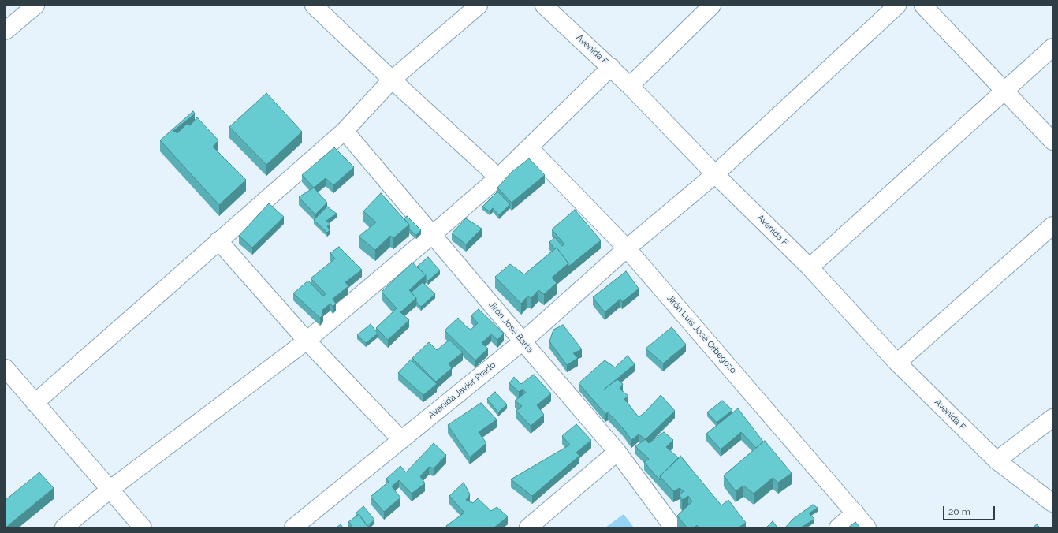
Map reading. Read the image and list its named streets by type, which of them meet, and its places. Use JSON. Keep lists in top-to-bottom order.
{
  "streets": {
    "street": [
      "Avenida F",
      "Jirón José Barta",
      "Jirón Luis José Orbegozo",
      "Avenida Javier Prado"
    ]
  },
  "crossings": [
    ["Avenida F", "Avenida Javier Prado"],
    ["Jirón José Barta", "Avenida Javier Prado"],
    ["Jirón Luis José Orbegozo", "Avenida Javier Prado"]
  ],
  "scale_bar": "20 m"
}
